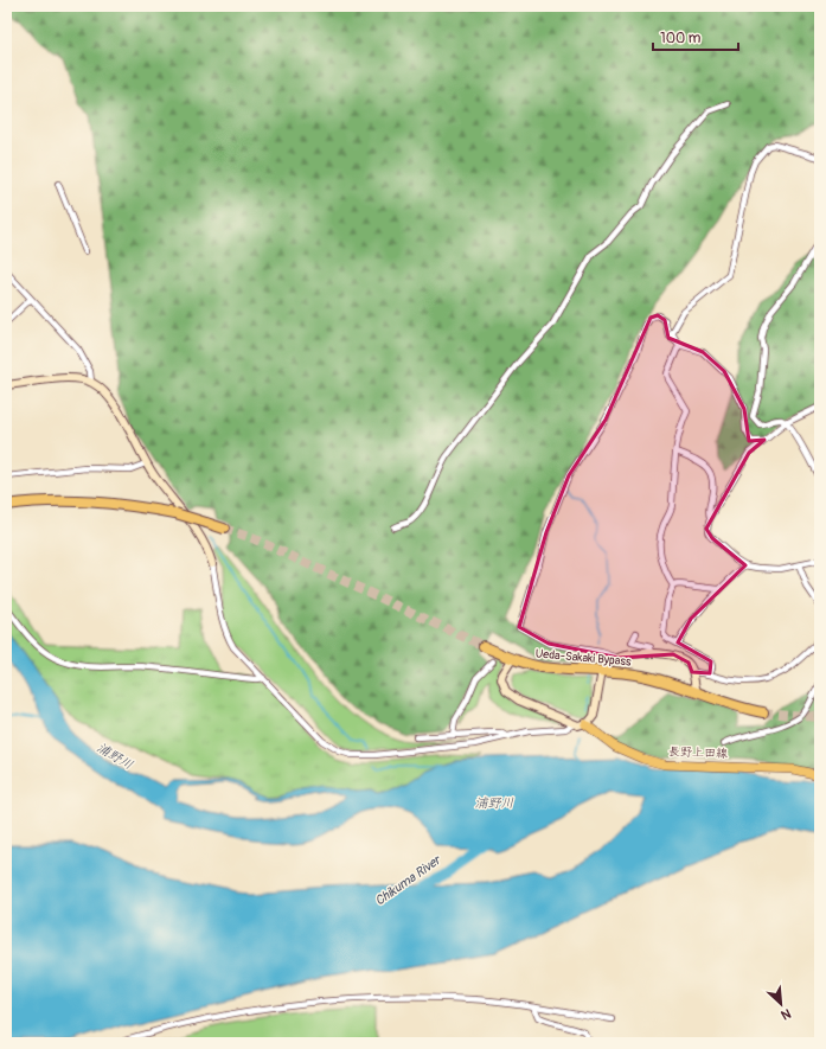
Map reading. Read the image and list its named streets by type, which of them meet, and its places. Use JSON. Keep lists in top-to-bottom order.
{
  "streets": {
    "highway": ["Ueda-Sakaki Bypass"],
    "main road": ["長野上田線"]
  },
  "water": ["浦野川", "Chikuma River"],
  "scale_bar": "100 m",
  "north": "bottom right"
}
